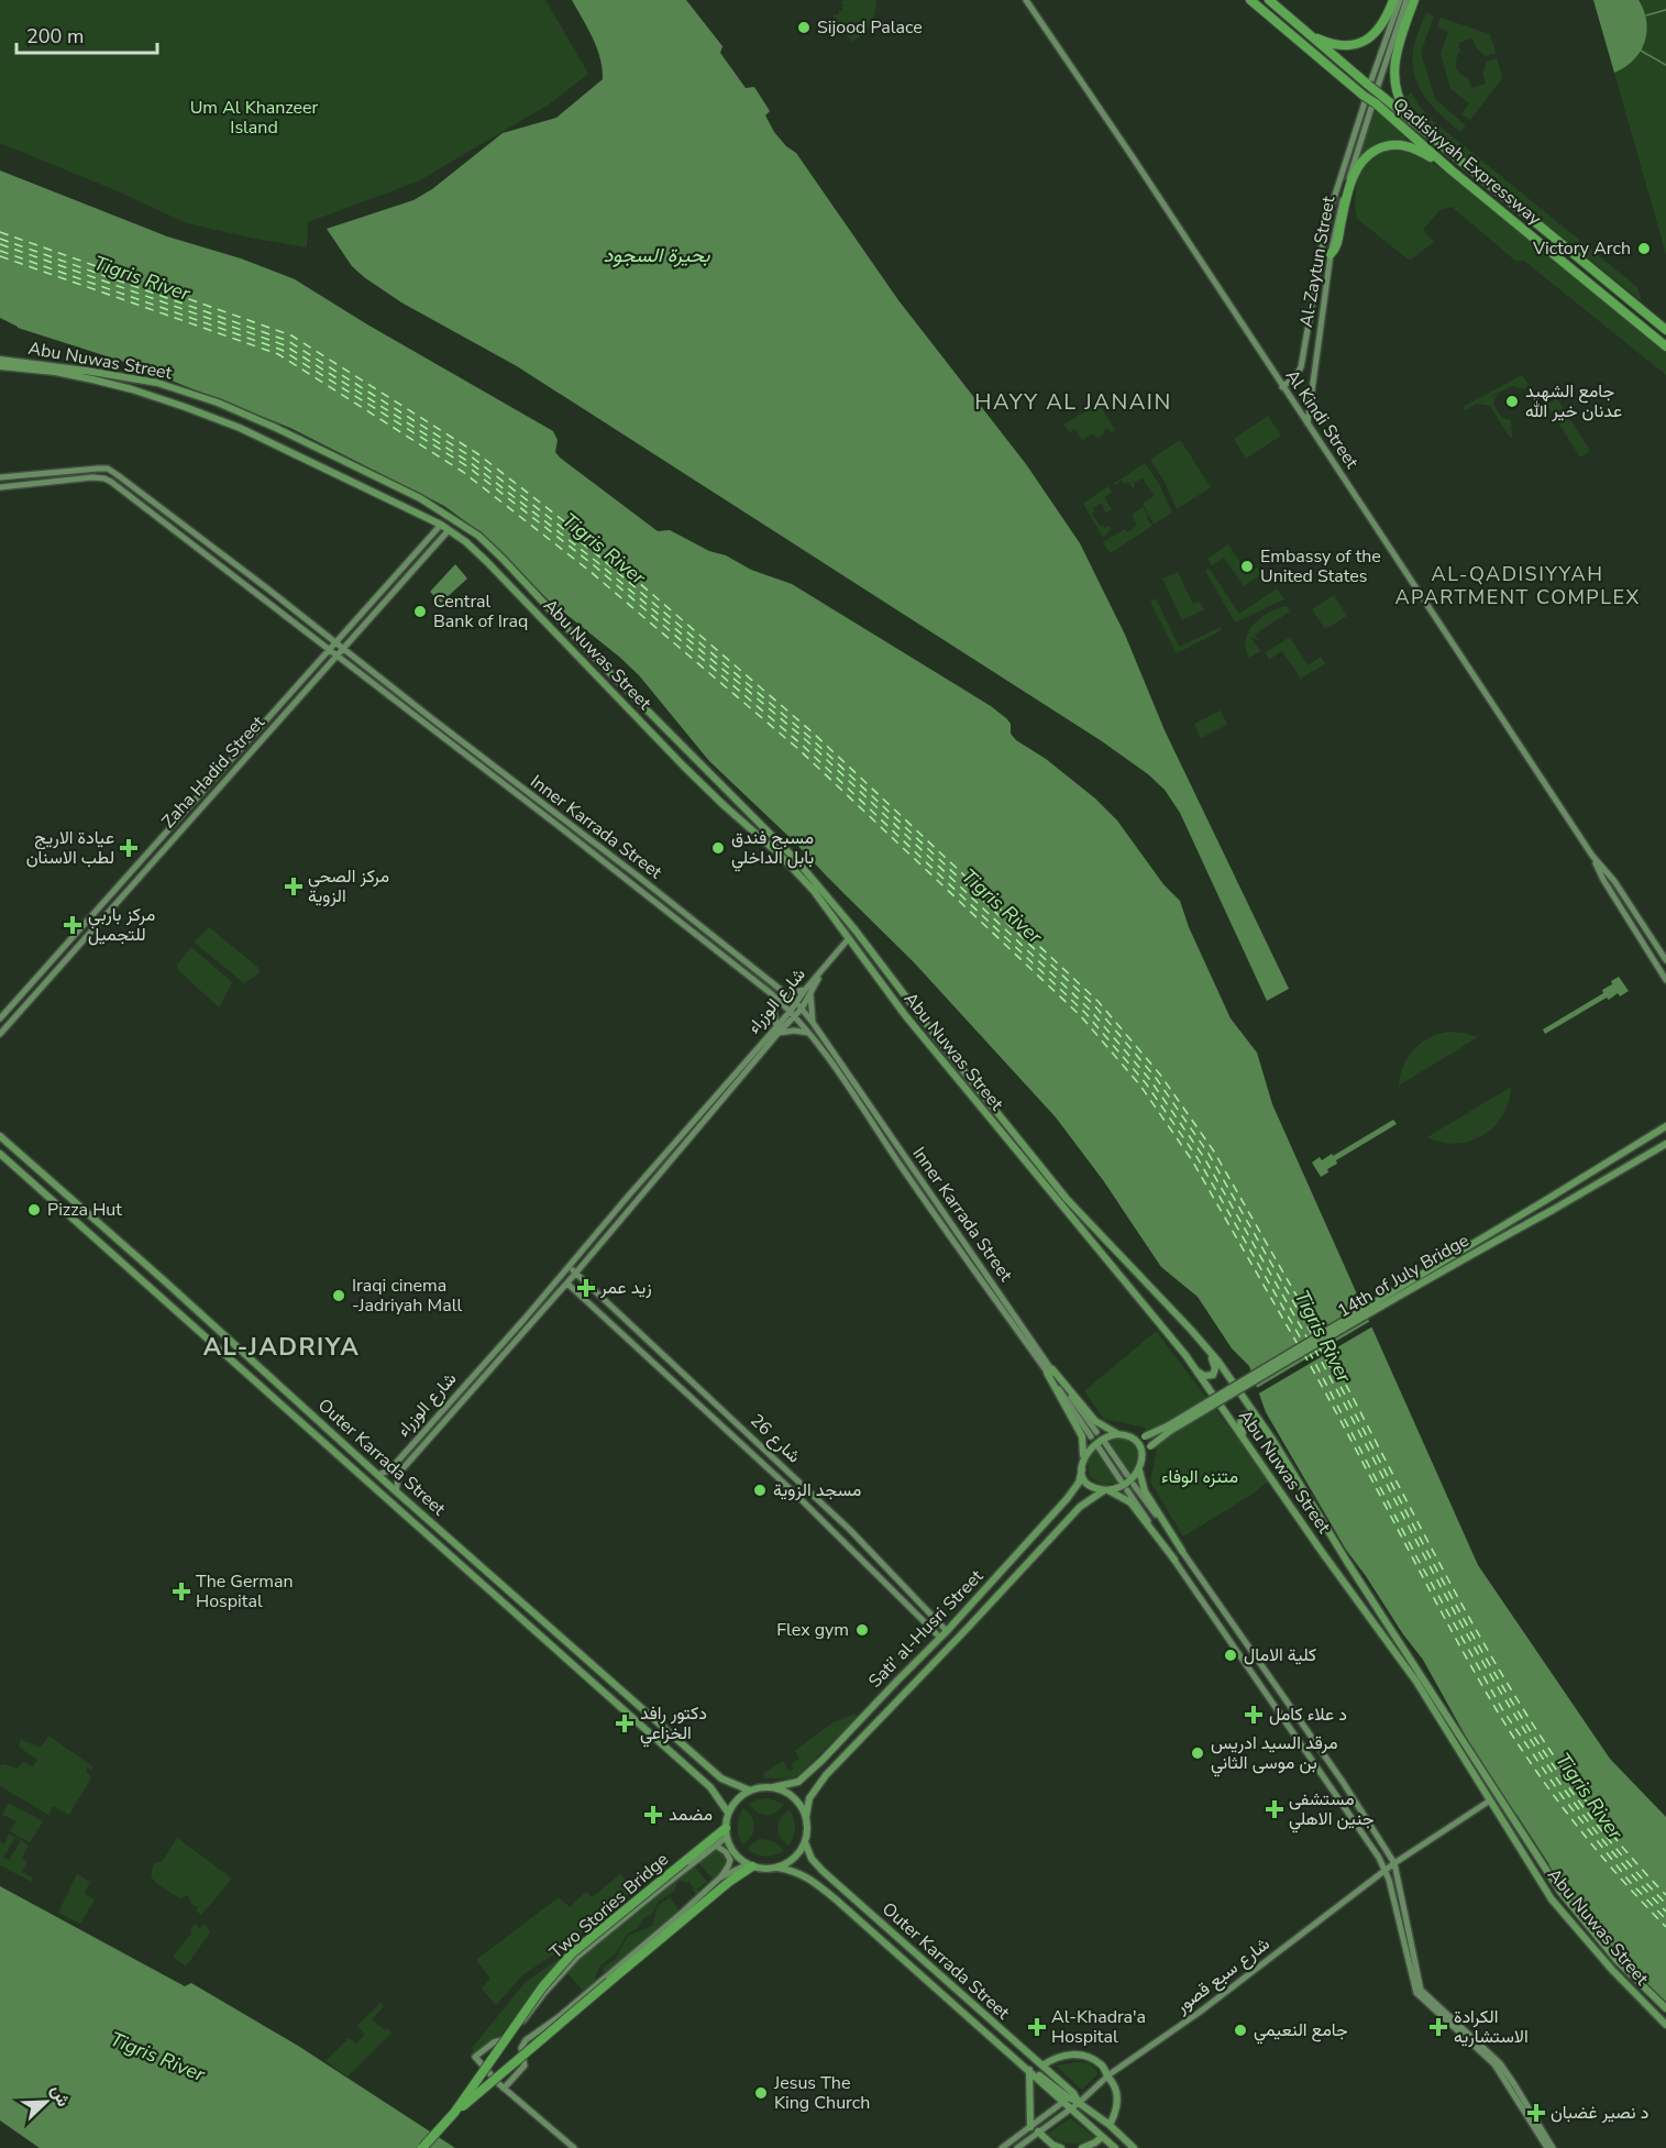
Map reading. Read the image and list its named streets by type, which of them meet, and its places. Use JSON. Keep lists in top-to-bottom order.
{
  "streets": {
    "highway": ["Qadisiyyah Expressway", "Two Stories Bridge"],
    "main road": [
      "Abu Nuwas Street",
      "14th of July Bridge",
      "Outer Karrada Street",
      "Sati' al-Husri Street"
    ],
    "street": [
      "Al-Zaytun Street",
      "Al Kindi Street",
      "Zaha Hadid Street",
      "Inner Karrada Street",
      "شارع الوزراء",
      "شارع 26",
      "شارع سبع قصور"
    ]
  },
  "crossings": [
    ["Qadisiyyah Expressway", "Al-Zaytun Street"],
    ["Al-Zaytun Street", "Al Kindi Street"],
    ["Abu Nuwas Street", "Zaha Hadid Street"],
    ["Abu Nuwas Street", "شارع الوزراء"],
    ["Abu Nuwas Street", "شارع سبع قصور"],
    ["Zaha Hadid Street", "Inner Karrada Street"],
    ["Inner Karrada Street", "شارع الوزراء"],
    ["شارع الوزراء", "شارع 26"],
    ["شارع الوزراء", "Outer Karrada Street"],
    ["14th of July Bridge", "Sati' al-Husri Street"],
    ["شارع 26", "Sati' al-Husri Street"],
    ["Outer Karrada Street", "Sati' al-Husri Street"],
    ["Outer Karrada Street", "Two Stories Bridge"],
    ["Outer Karrada Street", "شارع سبع قصور"],
    ["Sati' al-Husri Street", "Two Stories Bridge"]
  ],
  "districts": ["HAYY AL JANAIN", "AL-QADISIYYAH APARTMENT COMPLEX", "AL-JADRIYA"],
  "water": ["بحيرة السجود", "Tigris River"],
  "parks": ["Um Al Khanzeer Island", "متنزه الوفاء"],
  "places": {
    "other": [
      "Sijood Palace",
      "Victory Arch",
      "جامع الشهيد عدنان خير الله",
      "Embassy of the United States",
      "Central Bank of Iraq",
      "مسبح فندق بابل الداخلي",
      "Pizza Hut",
      "Iraqi cinema -Jadriyah Mall",
      "مسجد الزوية",
      "Flex gym",
      "كلية الامال",
      "مرقد السيد ادريس بن موسى الثاني",
      "جامع النعيمي",
      "Jesus The King Church"
    ],
    "health": [
      "عيادة الاريج لطب الاسنان",
      "مركز الصحي الزوية",
      "مركز باربي للتجميل",
      "زيد عمر",
      "The German Hospital",
      "د علاء كامل",
      "دكتور رافد الخزاعي",
      "مستشفى جنين الاهلي",
      "مضمد",
      "Al-Khadra'a Hospital",
      "الكرادة الاستشاريه",
      "د نصير غضبان"
    ]
  },
  "scale_bar": "200 m",
  "north": "top right"
}
